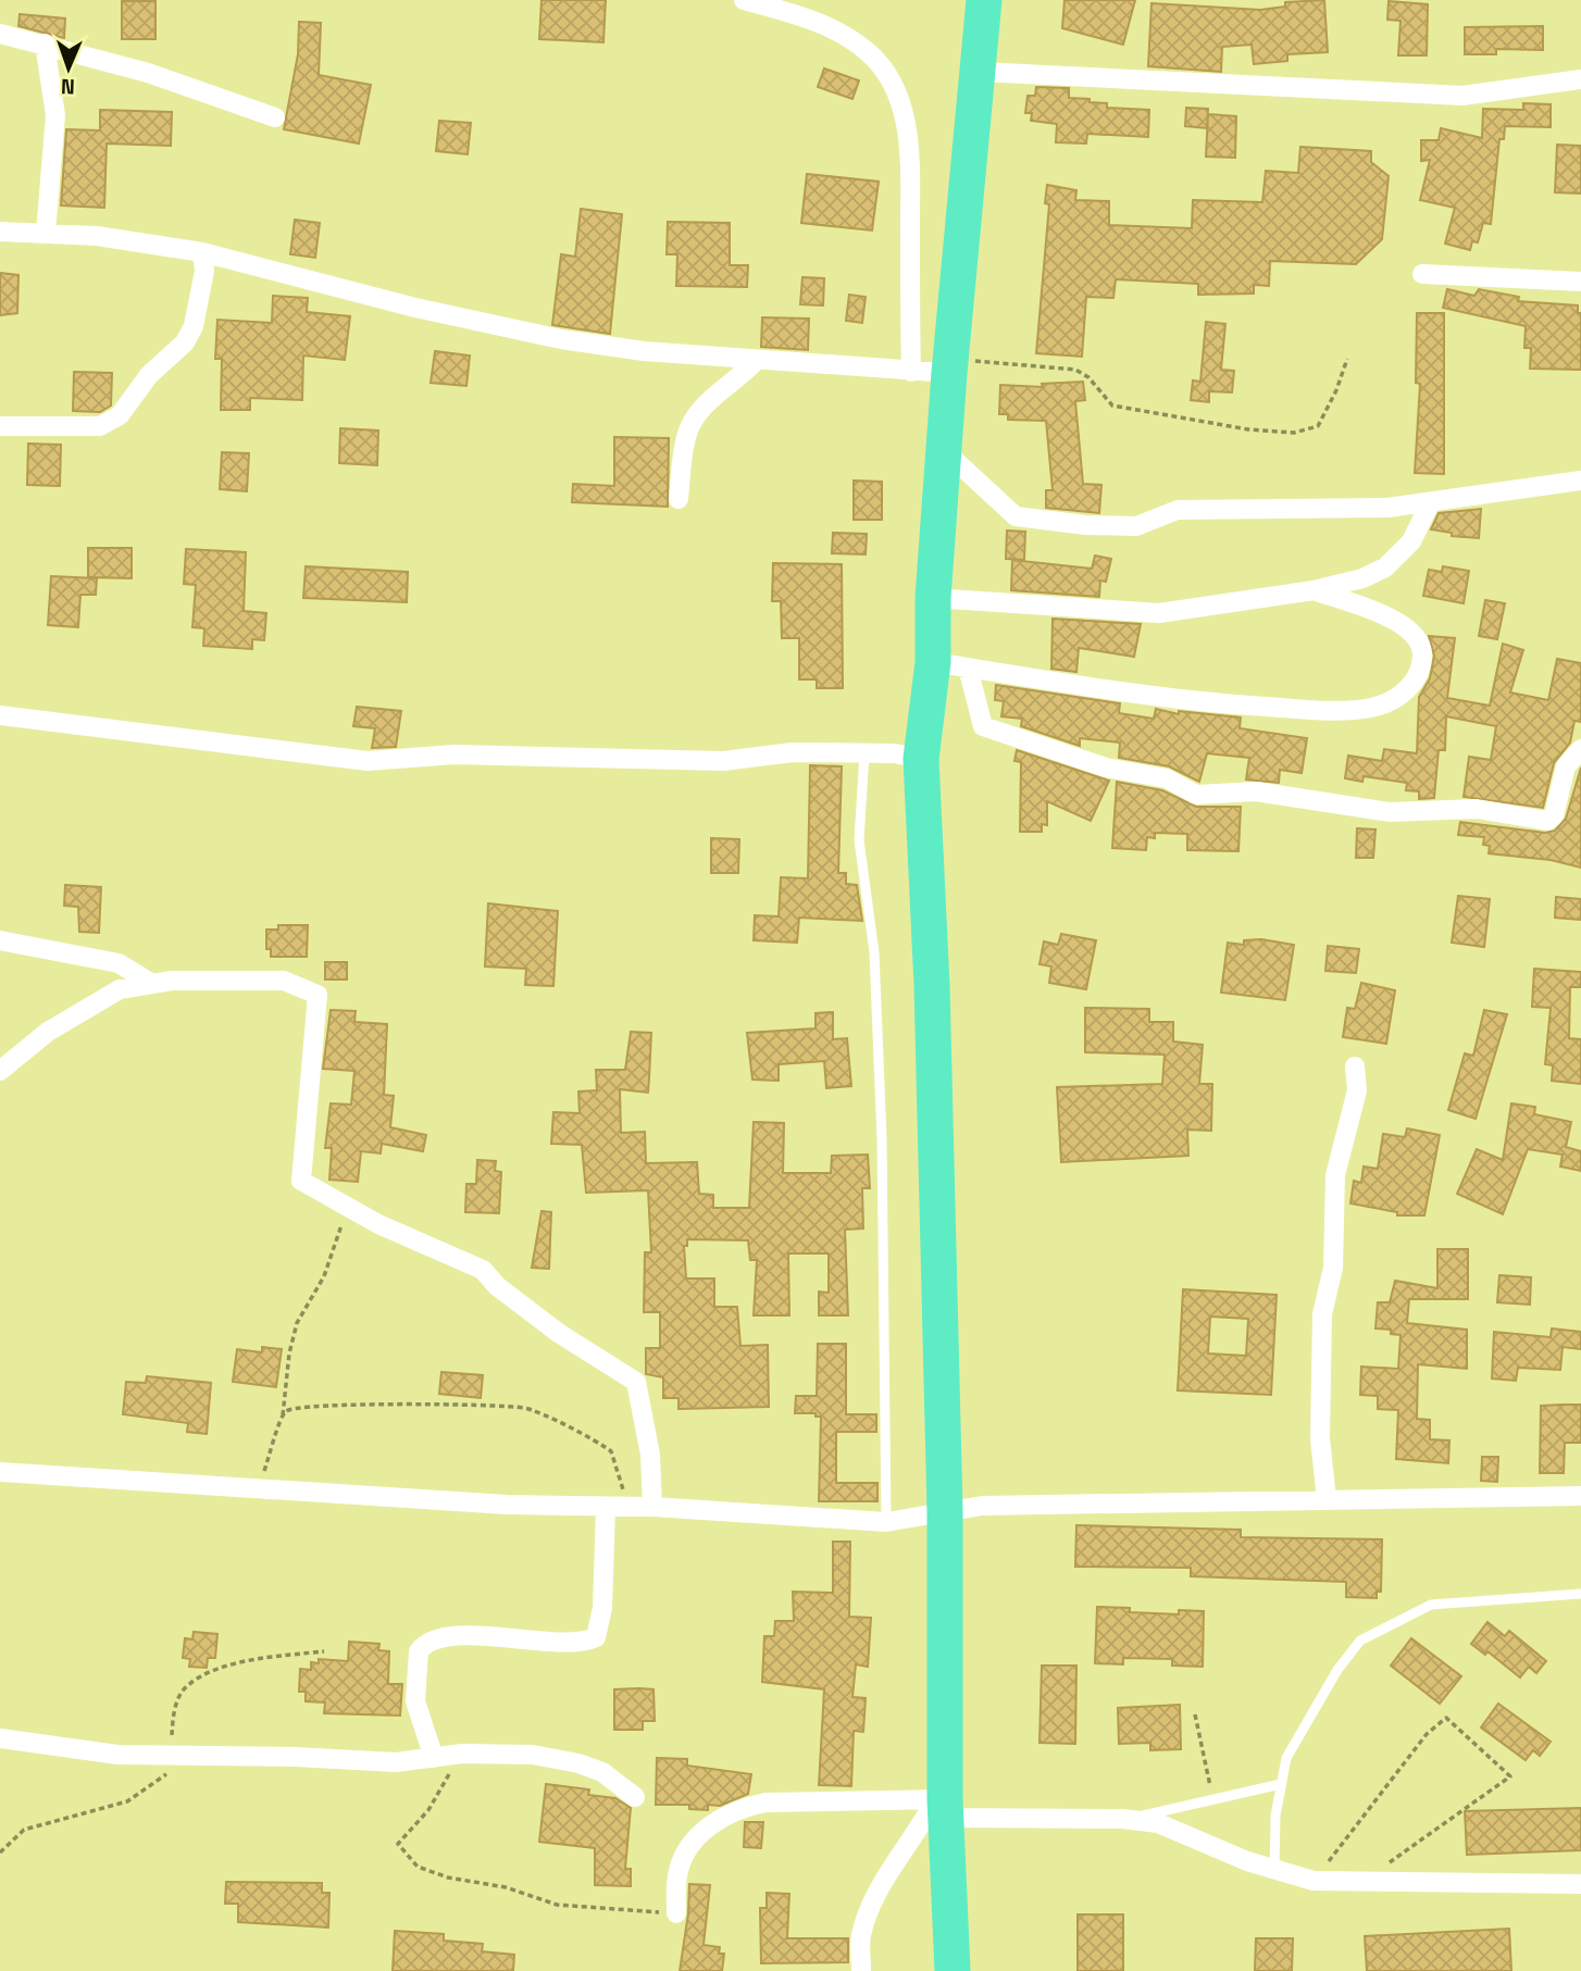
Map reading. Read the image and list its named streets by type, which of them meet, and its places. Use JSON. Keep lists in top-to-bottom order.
{
  "north": "bottom"
}
